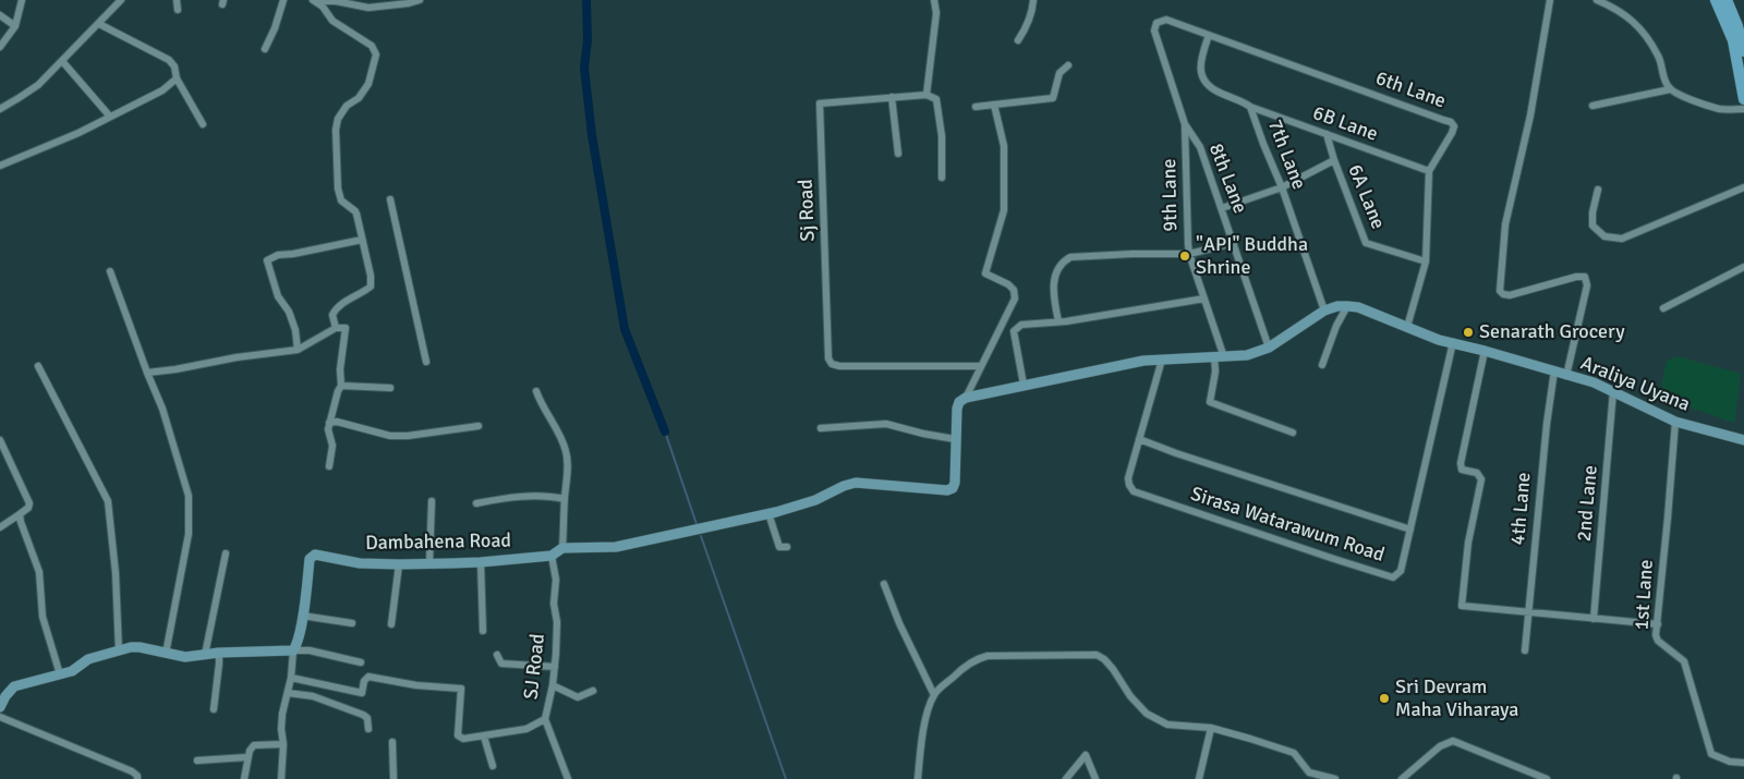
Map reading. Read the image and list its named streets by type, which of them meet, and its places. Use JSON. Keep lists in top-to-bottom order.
{
  "streets": {
    "street": [
      "6th Lane",
      "6B Lane",
      "7th Lane",
      "8th Lane",
      "9th Lane",
      "6A Lane",
      "Sj Road",
      "Araliya Uyana",
      "2nd Lane",
      "4th Lane",
      "Sirasa Watarawum Road",
      "Dambahena Road",
      "1st Lane",
      "SJ Road"
    ]
  },
  "crossings": [
    ["6th Lane", "6B Lane"],
    ["6th Lane", "7th Lane"],
    ["6th Lane", "8th Lane"],
    ["6th Lane", "6A Lane"],
    ["6th Lane", "Araliya Uyana"],
    ["6B Lane", "7th Lane"],
    ["6B Lane", "6A Lane"],
    ["7th Lane", "Araliya Uyana"],
    ["8th Lane", "9th Lane"],
    ["8th Lane", "Araliya Uyana"],
    ["9th Lane", "Araliya Uyana"],
    ["Araliya Uyana", "2nd Lane"],
    ["Araliya Uyana", "4th Lane"],
    ["Araliya Uyana", "Sirasa Watarawum Road"],
    ["Araliya Uyana", "1st Lane"],
    ["Dambahena Road", "SJ Road"]
  ],
  "places": ["\"API\" Buddha Shrine", "Senarath Grocery", "Sri Devram Maha Viharaya"]
}
